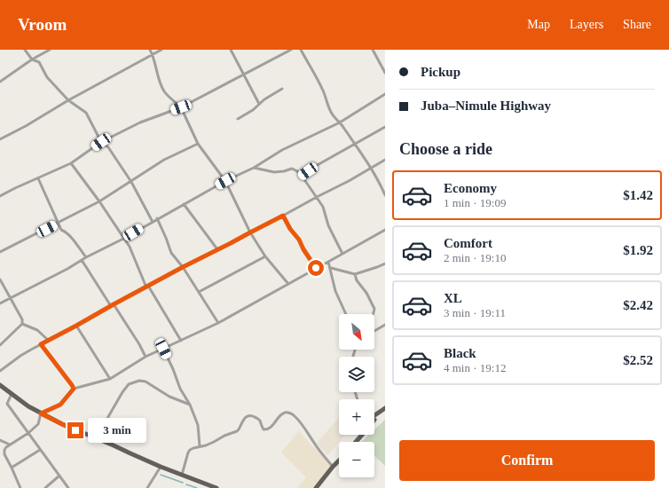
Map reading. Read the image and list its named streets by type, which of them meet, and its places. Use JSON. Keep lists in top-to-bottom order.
{
  "north": "bottom right",
  "page": {
    "header": "Vroom",
    "nav": ["Map", "Layers", "Share"],
    "banner": ["Pickup", "Juba–Nimule Highway"],
    "heading": "Choose a ride",
    "list": [
      {
        "name": "Economy",
        "note": "1 min · 19:09",
        "value": "$1.42"
      },
      {
        "name": "Comfort",
        "note": "2 min · 19:10",
        "value": "$1.92"
      },
      {
        "name": "XL",
        "note": "3 min · 19:11",
        "value": "$2.42"
      },
      {
        "name": "Black",
        "note": "4 min · 19:12",
        "value": "$2.52"
      }
    ],
    "map_buttons": ["+", "−"],
    "bubble": "3 min",
    "buttons": "Confirm"
  }
}
